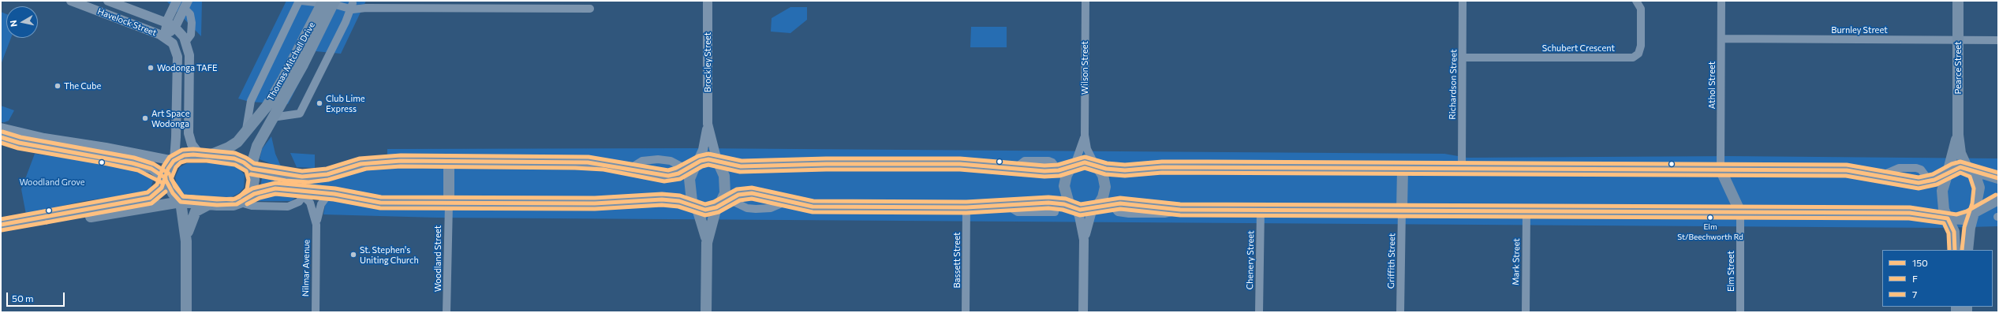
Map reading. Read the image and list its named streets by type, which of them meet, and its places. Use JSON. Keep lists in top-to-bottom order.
{
  "streets": {
    "main road": ["Thomas Mitchell Drive", "Pearce Street"],
    "street": [
      "Havelock Street",
      "Burnley Street",
      "Schubert Crescent",
      "Brockley Street",
      "Wilson Street",
      "Richardson Street",
      "Athol Street",
      "Woodland Street",
      "Bassett Street",
      "Chenery Street",
      "Griffith Street",
      "Mark Street",
      "Nilmar Avenue",
      "Elm Street"
    ]
  },
  "crossings": [
    ["Havelock Street", "Thomas Mitchell Drive"],
    ["Burnley Street", "Pearce Street"],
    ["Burnley Street", "Athol Street"],
    ["Schubert Crescent", "Richardson Street"]
  ],
  "parks": ["Woodland Grove"],
  "places": [
    "Wodonga TAFE",
    "The Cube",
    "Club Lime Express",
    "Art Space Wodonga",
    "Elm St/Beechworth Rd",
    "St. Stephen's Uniting Church"
  ],
  "lines": ["transit line 7", "transit line 150", "transit line F"],
  "legend": ["150", "F", "7"],
  "scale_bar": "50 m",
  "north": "left"
}
